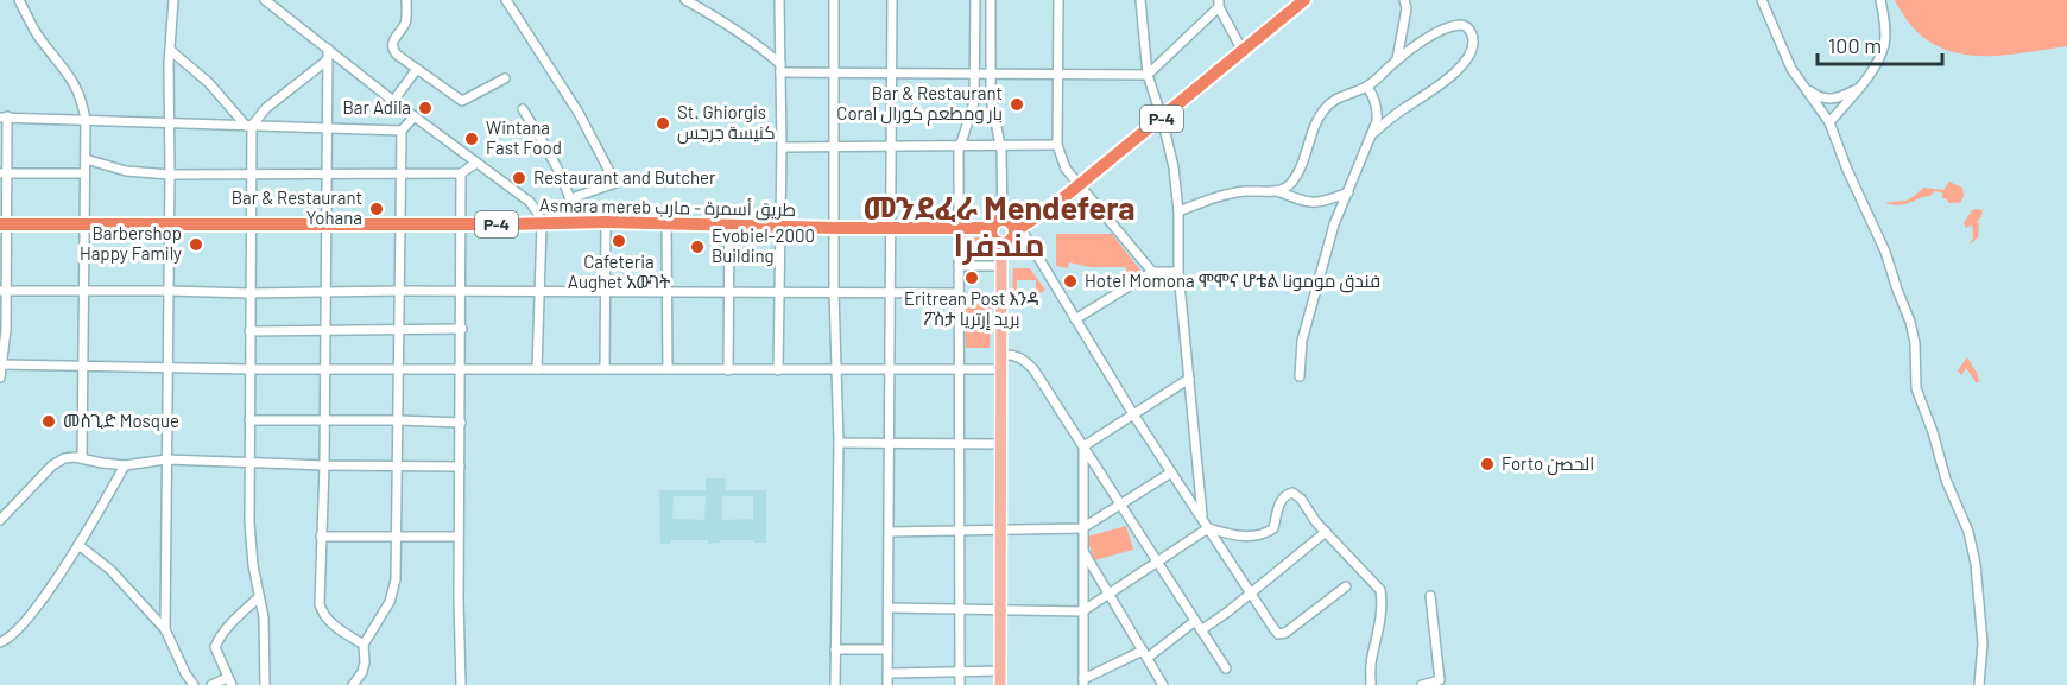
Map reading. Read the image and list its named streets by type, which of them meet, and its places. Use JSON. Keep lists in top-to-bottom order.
{
  "streets": {
    "highway": ["P-4", "Asmara mereb طريق أسمرة - مارب"]
  },
  "crossings": [
    ["P-4", "Asmara mereb طريق أسمرة - مارب"]
  ],
  "districts": ["መንደፈራ Mendefera مندفرا"],
  "places": [
    "Bar & Restaurant Coral بار ومطعم كورال",
    "Bar Adila",
    "St. Ghiorgis كنيسة جرجس",
    "Wintana Fast Food",
    "Restaurant and Butcher",
    "Bar & Restaurant Yohana",
    "Cafeteria Aughet አውገት",
    "Barbershop Happy Family",
    "Evobiel-2000 Building",
    "Eritrean Post እንዳ ፖስታ بريد إرتريا",
    "Hotel Momona ሞሞና ሆቴል فندق مومونا",
    "መስጊድ Mosque",
    "Forto الحصن"
  ],
  "scale_bar": "100 m"
}
